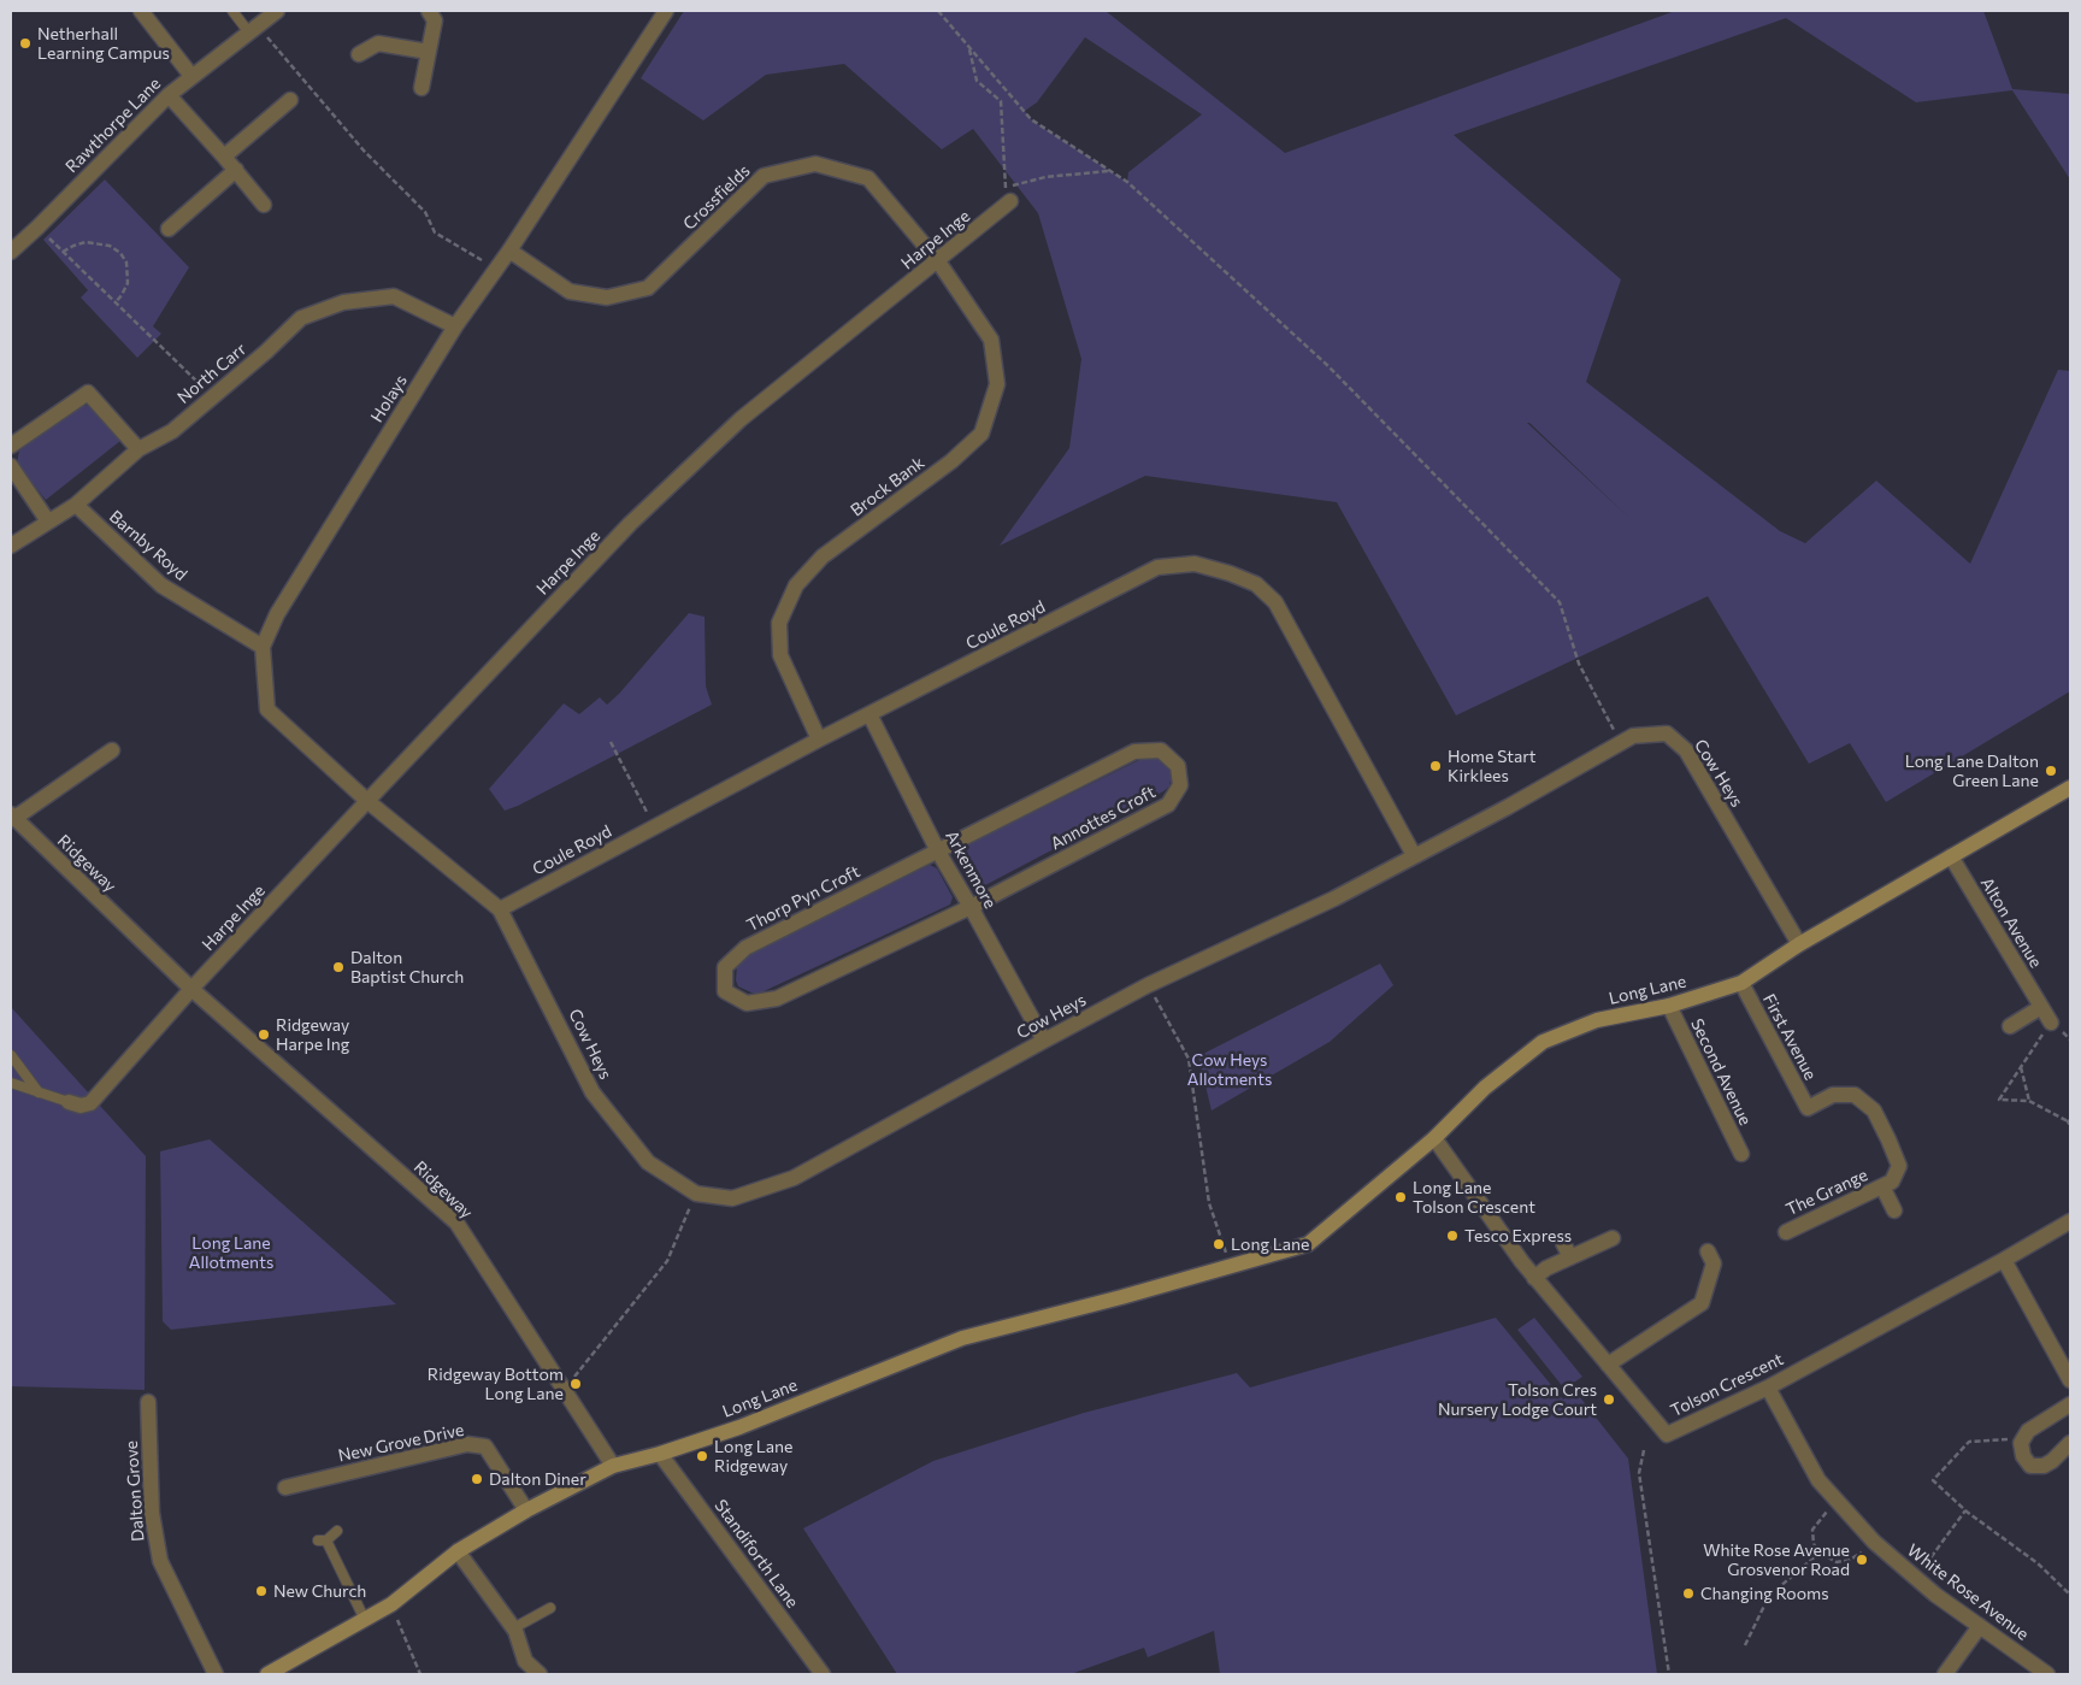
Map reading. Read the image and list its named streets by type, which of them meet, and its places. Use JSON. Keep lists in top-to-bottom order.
{
  "streets": {
    "street": [
      "Rawthorpe Lane",
      "Crossfields",
      "Harpe Inge",
      "North Carr",
      "Holays",
      "Brock Bank",
      "Barnby Royd",
      "Coule Royd",
      "Cow Heys",
      "Annottes Croft",
      "Ridgeway",
      "Arkenmore",
      "Thorp Pyn Croft",
      "Alton Avenue",
      "Long Lane",
      "First Avenue",
      "Second Avenue",
      "The Grange",
      "Tolson Crescent",
      "New Grove Drive",
      "Dalton Grove",
      "Standiforth Lane",
      "White Rose Avenue"
    ]
  },
  "crossings": [
    ["Crossfields", "Harpe Inge"],
    ["Crossfields", "Holays"],
    ["Crossfields", "Brock Bank"],
    ["Harpe Inge", "Holays"],
    ["Harpe Inge", "Brock Bank"],
    ["Harpe Inge", "Cow Heys"],
    ["Harpe Inge", "Ridgeway"],
    ["North Carr", "Holays"],
    ["North Carr", "Barnby Royd"],
    ["Holays", "Barnby Royd"],
    ["Holays", "Cow Heys"],
    ["Brock Bank", "Coule Royd"],
    ["Coule Royd", "Cow Heys"],
    ["Coule Royd", "Arkenmore"],
    ["Cow Heys", "Arkenmore"],
    ["Cow Heys", "Long Lane"],
    ["Annottes Croft", "Arkenmore"],
    ["Annottes Croft", "Thorp Pyn Croft"],
    ["Ridgeway", "Long Lane"],
    ["Arkenmore", "Thorp Pyn Croft"],
    ["Alton Avenue", "Long Lane"],
    ["Long Lane", "First Avenue"],
    ["Long Lane", "Second Avenue"],
    ["Long Lane", "Tolson Crescent"],
    ["Long Lane", "New Grove Drive"],
    ["Long Lane", "Standiforth Lane"],
    ["First Avenue", "The Grange"],
    ["Tolson Crescent", "White Rose Avenue"]
  ],
  "parks": ["Cow Heys Allotments", "Long Lane Allotments"],
  "places": [
    "Netherhall Learning Campus",
    "Home Start Kirklees",
    "Long Lane Dalton Green Lane",
    "Dalton Baptist Church",
    "Ridgeway Harpe Ing",
    "Long Lane Tolson Crescent",
    "Tesco Express",
    "Long Lane",
    "Ridgeway Bottom Long Lane",
    "Tolson Cres Nursery Lodge Court",
    "Long Lane Ridgeway",
    "Dalton Diner",
    "White Rose Avenue Grosvenor Road",
    "New Church",
    "Changing Rooms"
  ]
}
